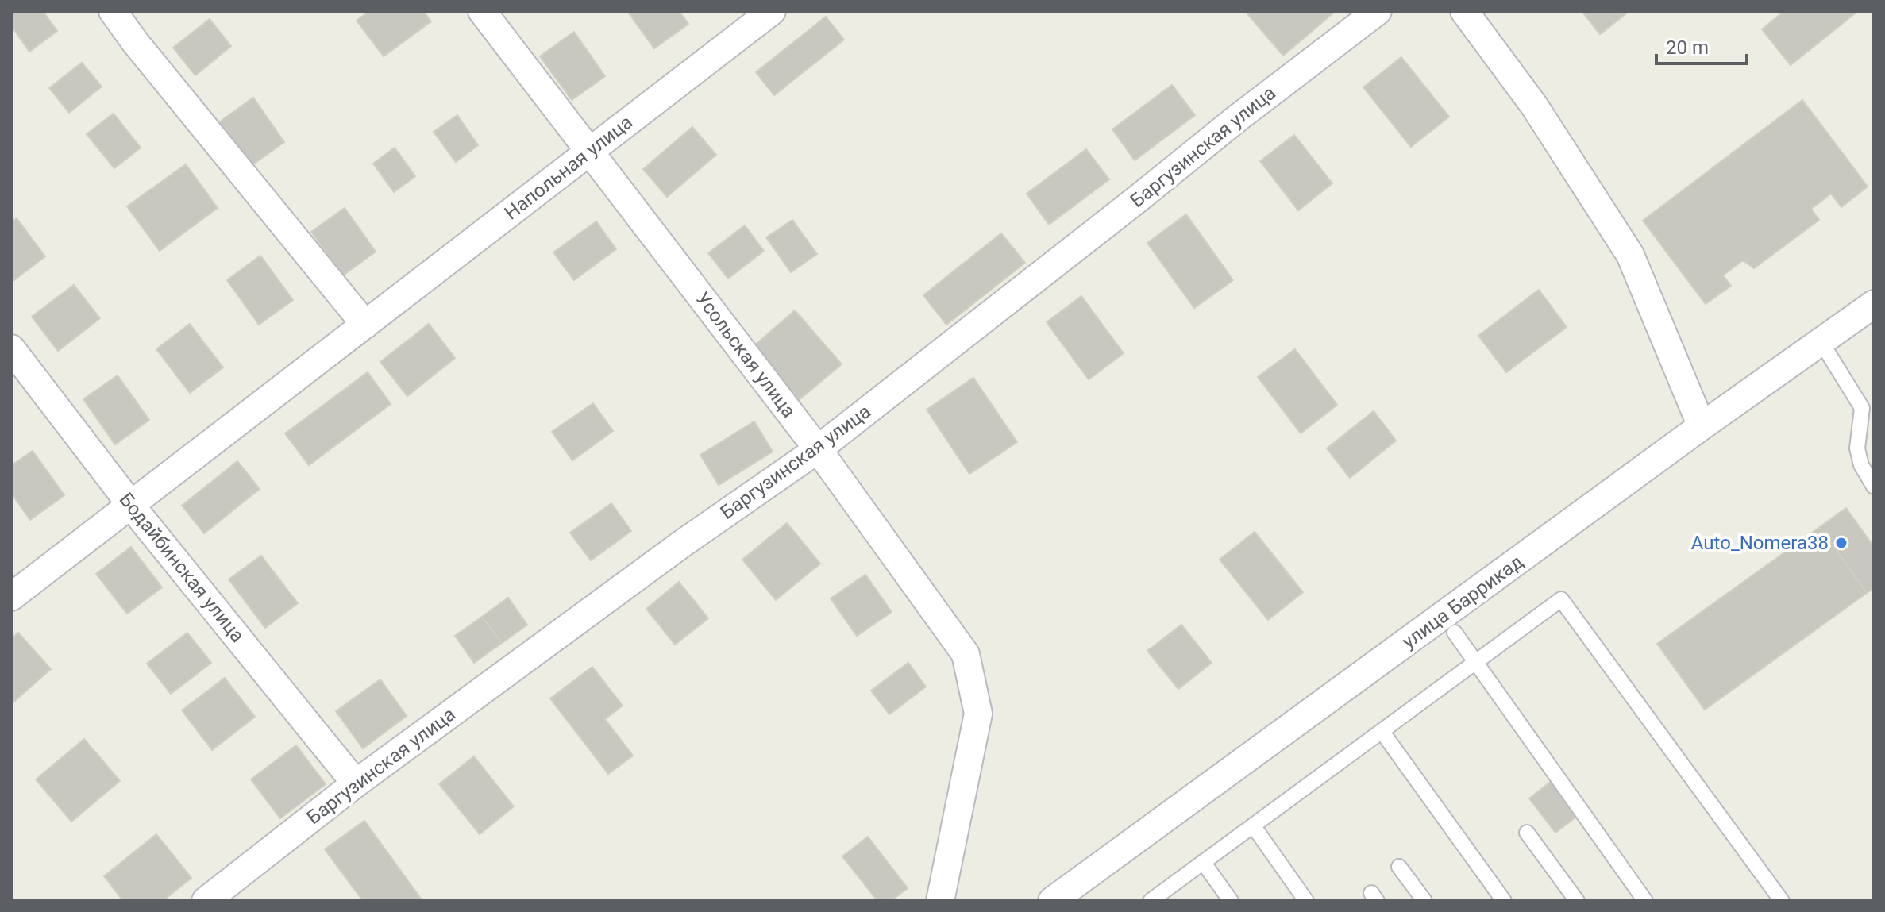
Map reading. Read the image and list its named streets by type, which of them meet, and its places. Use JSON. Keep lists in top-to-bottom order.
{
  "streets": {
    "street": [
      "Баргузинская улица",
      "Напольная улица",
      "Усольская улица",
      "Бодайбинская улица",
      "улица Баррикад"
    ]
  },
  "crossings": [
    ["Баргузинская улица", "Усольская улица"],
    ["Баргузинская улица", "Бодайбинская улица"],
    ["Напольная улица", "Усольская улица"],
    ["Напольная улица", "Бодайбинская улица"]
  ],
  "places": ["Auto_Nomera38"],
  "scale_bar": "20 m"
}
